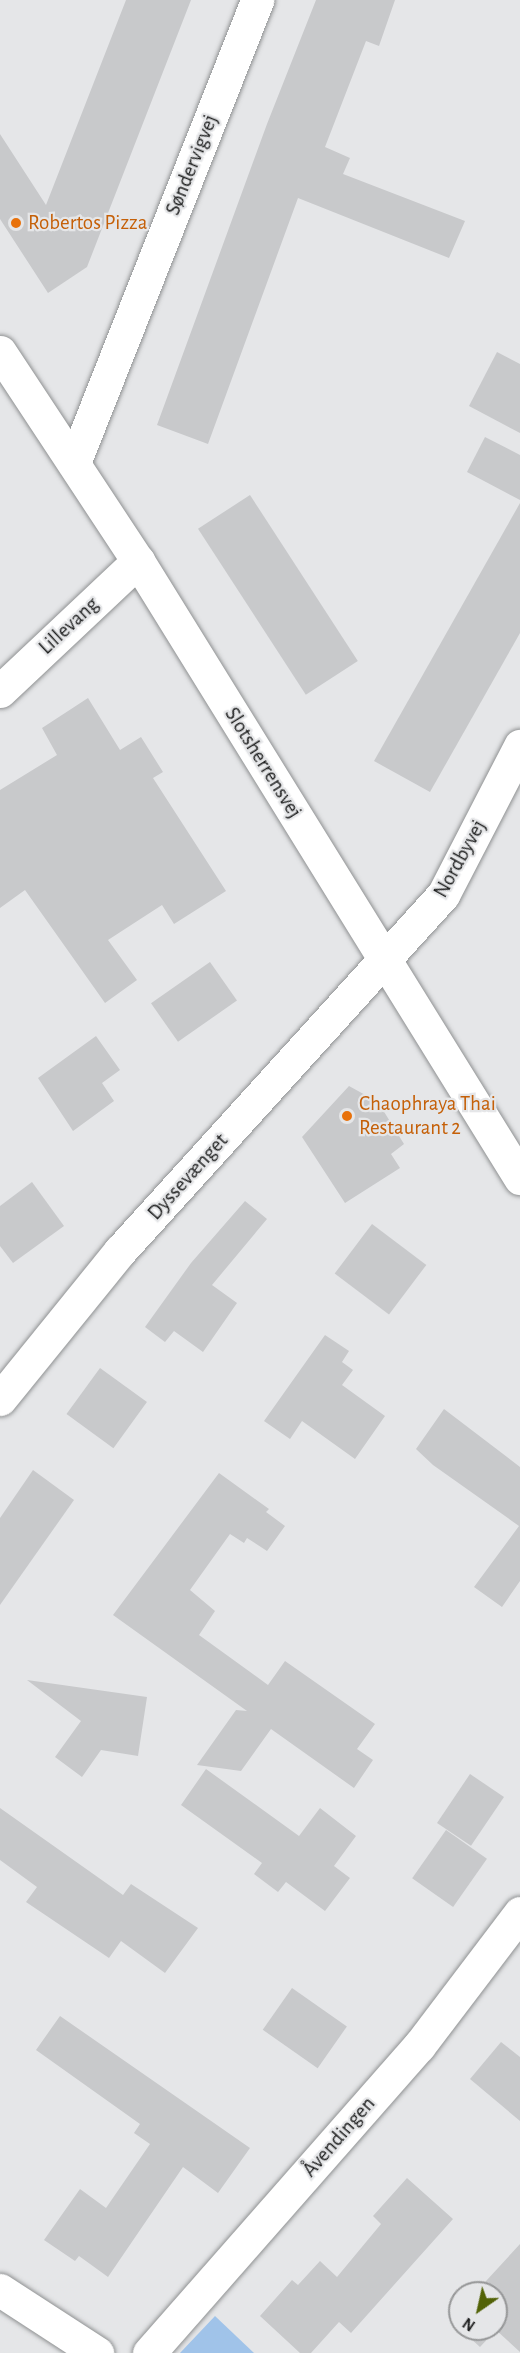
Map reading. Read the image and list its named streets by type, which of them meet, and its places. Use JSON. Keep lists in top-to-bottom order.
{
  "streets": {
    "street": [
      "Søndervigvej",
      "Lillevang",
      "Slotsherrensvej",
      "Nordbyvej",
      "Dyssevænget",
      "Åvendingen"
    ]
  },
  "crossings": [
    ["Søndervigvej", "Slotsherrensvej"],
    ["Lillevang", "Slotsherrensvej"],
    ["Slotsherrensvej", "Nordbyvej"],
    ["Slotsherrensvej", "Dyssevænget"],
    ["Nordbyvej", "Dyssevænget"]
  ],
  "places": ["Robertos Pizza", "Chaophraya Thai Restaurant 2"],
  "north": "bottom left"
}
